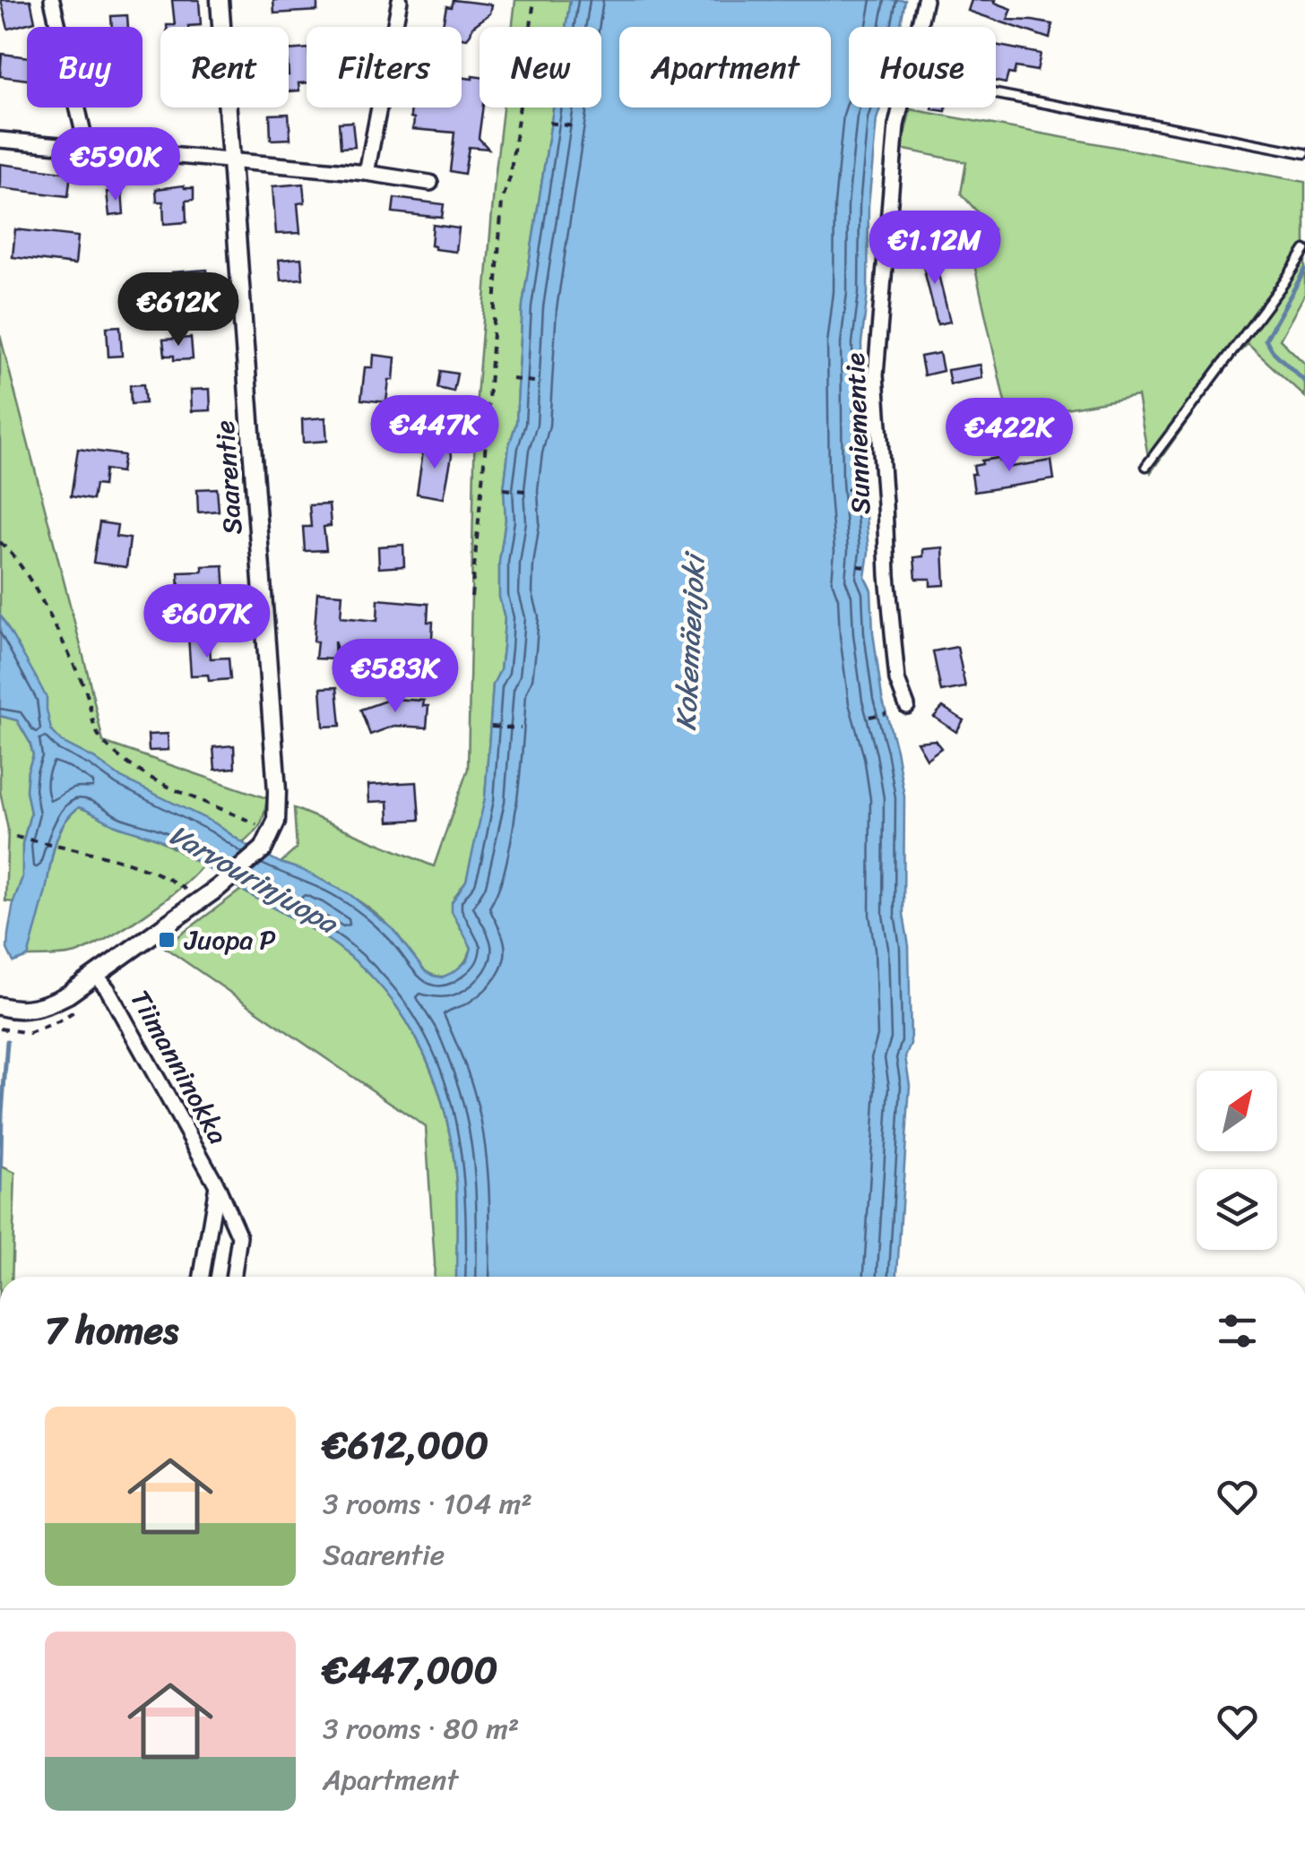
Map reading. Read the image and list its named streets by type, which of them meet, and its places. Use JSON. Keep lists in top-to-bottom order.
{
  "streets": {
    "street": ["Sunniementie", "Saarentie", "Tiimanninokka"]
  },
  "crossings": [
    ["Saarentie", "Tiimanninokka"]
  ],
  "water": ["Kokemäenjoki", "Varvourinjuopa"],
  "places": {
    "transit": ["Juopa P"]
  },
  "north": "top right",
  "page": {
    "chip": [
      "Buy",
      "Rent",
      "Filters",
      "New",
      "Apartment",
      "House"
    ],
    "price": [
      "€590K",
      "€1.12M",
      "€612K",
      "€447K",
      "€422K",
      "€607K",
      "€583K"
    ],
    "heading": "7 homes",
    "list": [
      {
        "name": "€612,000",
        "note": "3 rooms · 104 m² · Saarentie"
      },
      {
        "name": "€447,000",
        "note": "3 rooms · 80 m² · Apartment"
      }
    ]
  }
}
